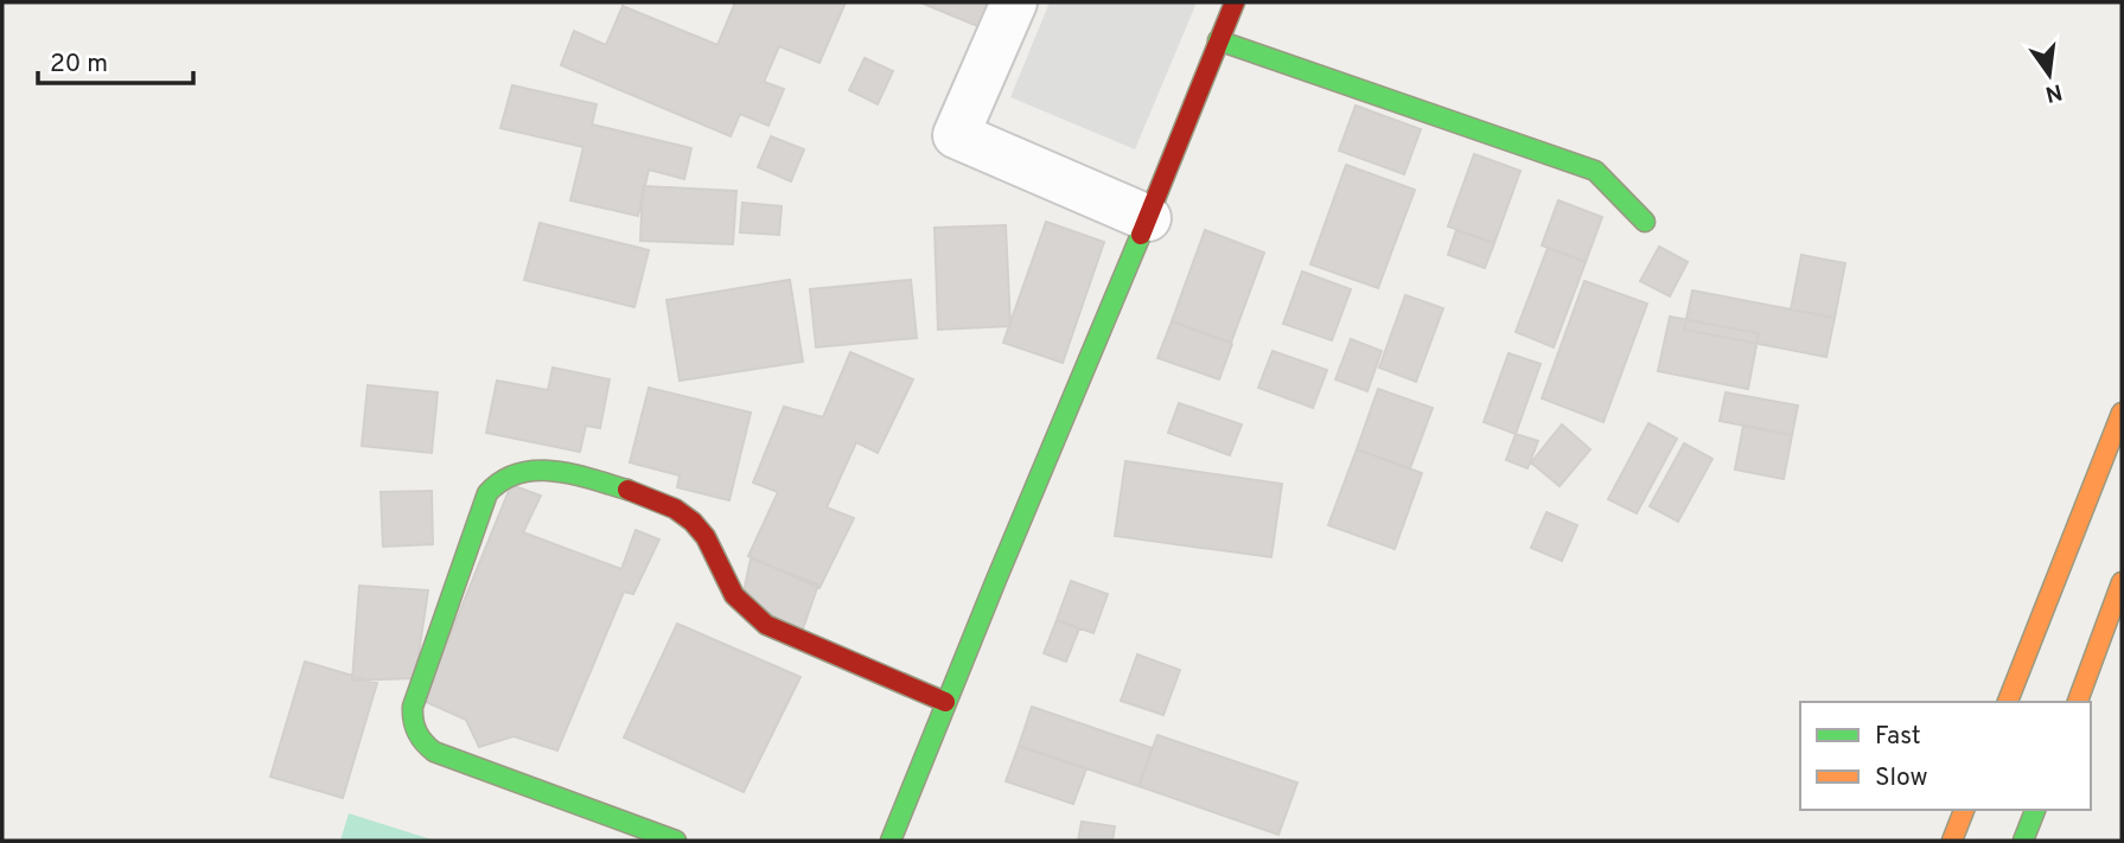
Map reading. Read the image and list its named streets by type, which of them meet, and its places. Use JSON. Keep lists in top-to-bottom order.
{
  "legend": ["Fast", "Slow"],
  "scale_bar": "20 m",
  "north": "bottom"
}
